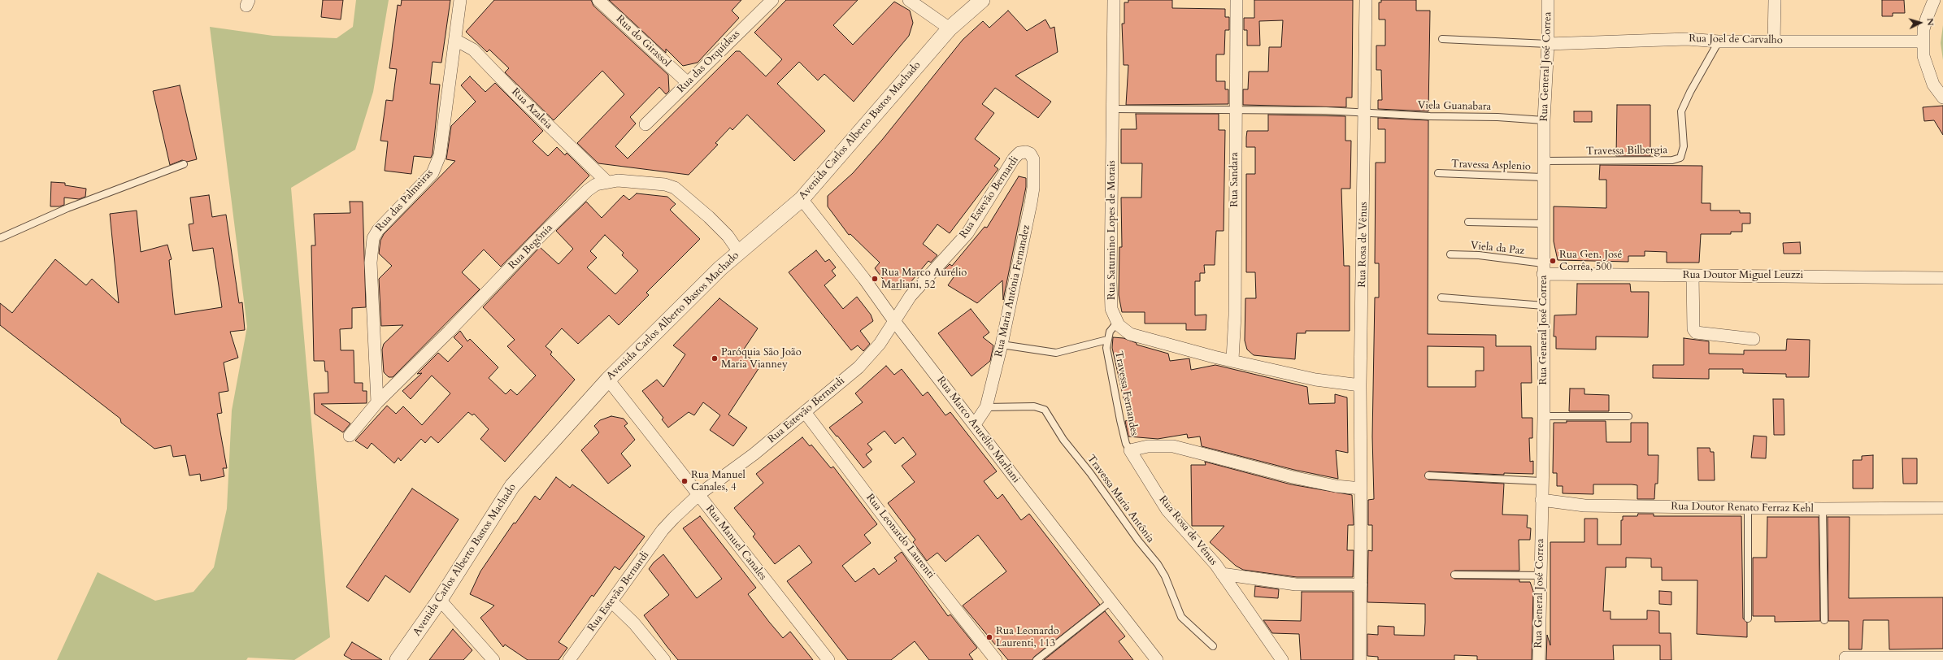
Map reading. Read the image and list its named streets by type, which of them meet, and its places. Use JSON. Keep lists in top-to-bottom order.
{
  "streets": {
    "street": [
      "Rua Joel de Carvalho",
      "Rua do Girassol",
      "Rua das Orquídeas",
      "Rua General José Correa",
      "Rua Azaleia",
      "Avenida Carlos Alberto Bastos Machado",
      "Rua Sandara",
      "Rua Estevão Bernardi",
      "Rua das Palmeiras",
      "Rua Saturnino Lopes de Morais",
      "Rua Rosa de Vênus",
      "Rua Begônia",
      "Rua Doutor Miguel Leuzzi",
      "Rua Maria Antônia Fernandez",
      "Rua Marco Arurélio Marliani",
      "Rua Doutor Renato Ferraz Kehl",
      "Rua Leonardo Laurenti",
      "Rua Manuel Canales"
    ],
    "lane": [
      "Viela Guanabara",
      "Travessa Bilbergia",
      "Travessa Asplenio",
      "Viela da Paz",
      "Travessa Fernandes",
      "Travessa Maria Antônia"
    ]
  },
  "crossings": [
    ["Rua Joel de Carvalho", "Rua General José Correa"],
    ["Rua Joel de Carvalho", "Travessa Bilbergia"],
    ["Rua do Girassol", "Rua das Orquídeas"],
    ["Rua General José Correa", "Viela Guanabara"],
    ["Rua General José Correa", "Travessa Bilbergia"],
    ["Rua General José Correa", "Travessa Asplenio"],
    ["Rua General José Correa", "Viela da Paz"],
    ["Rua General José Correa", "Rua Doutor Miguel Leuzzi"],
    ["Rua General José Correa", "Rua Doutor Renato Ferraz Kehl"],
    ["Viela Guanabara", "Rua Sandara"],
    ["Viela Guanabara", "Rua Saturnino Lopes de Morais"],
    ["Viela Guanabara", "Rua Rosa de Vênus"],
    ["Rua Azaleia", "Rua das Palmeiras"],
    ["Rua Azaleia", "Rua Begônia"],
    ["Avenida Carlos Alberto Bastos Machado", "Rua Begônia"],
    ["Avenida Carlos Alberto Bastos Machado", "Rua Marco Arurélio Marliani"],
    ["Avenida Carlos Alberto Bastos Machado", "Rua Manuel Canales"],
    ["Rua Sandara", "Rua Saturnino Lopes de Morais"],
    ["Rua Estevão Bernardi", "Rua Maria Antônia Fernandez"],
    ["Rua Estevão Bernardi", "Rua Marco Arurélio Marliani"],
    ["Rua Estevão Bernardi", "Rua Leonardo Laurenti"],
    ["Rua Estevão Bernardi", "Rua Manuel Canales"],
    ["Rua das Palmeiras", "Rua Begônia"],
    ["Rua Saturnino Lopes de Morais", "Rua Rosa de Vênus"],
    ["Rua Saturnino Lopes de Morais", "Travessa Fernandes"],
    ["Rua Rosa de Vênus", "Travessa Fernandes"],
    ["Viela da Paz", "Rua Doutor Miguel Leuzzi"],
    ["Rua Maria Antônia Fernandez", "Rua Marco Arurélio Marliani"],
    ["Rua Maria Antônia Fernandez", "Travessa Maria Antônia"]
  ],
  "places": [
    "Rua Gen. José Corrêa, 500",
    "Rua Marco Aurélio Marliani, 52",
    "Paróquia São João Maria Vianney",
    "Rua Manuel Canales, 4",
    "Rua Leonardo Laurenti, 113"
  ],
  "north": "right"
}
